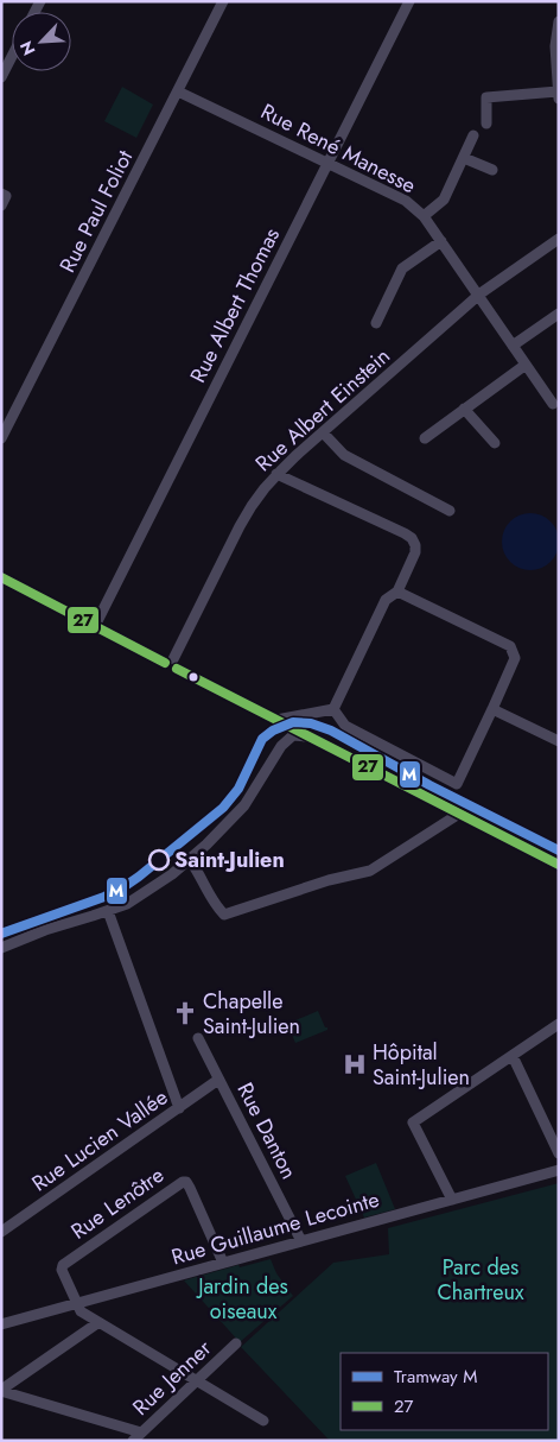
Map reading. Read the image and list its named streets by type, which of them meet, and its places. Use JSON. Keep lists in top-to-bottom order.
{
  "streets": {
    "street": [
      "Rue René Manesse",
      "Rue Paul Foliot",
      "Rue Albert Thomas",
      "Rue Albert Einstein",
      "Rue Danton",
      "Rue Lucien Vallée",
      "Rue Lenôtre",
      "Rue Guillaume Lecointe",
      "Rue Jenner"
    ]
  },
  "crossings": [
    ["Rue René Manesse", "Rue Paul Foliot"],
    ["Rue René Manesse", "Rue Albert Thomas"],
    ["Rue René Manesse", "Rue Albert Einstein"],
    ["Rue Danton", "Rue Lucien Vallée"],
    ["Rue Danton", "Rue Guillaume Lecointe"],
    ["Rue Lenôtre", "Rue Guillaume Lecointe"]
  ],
  "parks": ["Parc des Chartreux", "Jardin des oiseaux"],
  "places": {
    "other": ["Saint-Julien"],
    "church": ["Chapelle Saint-Julien"],
    "hospital": ["Hôpital Saint-Julien"]
  },
  "lines": ["transit line 27", "tram line M"],
  "legend": ["Tramway M", "27"],
  "north": "bottom left"
}
